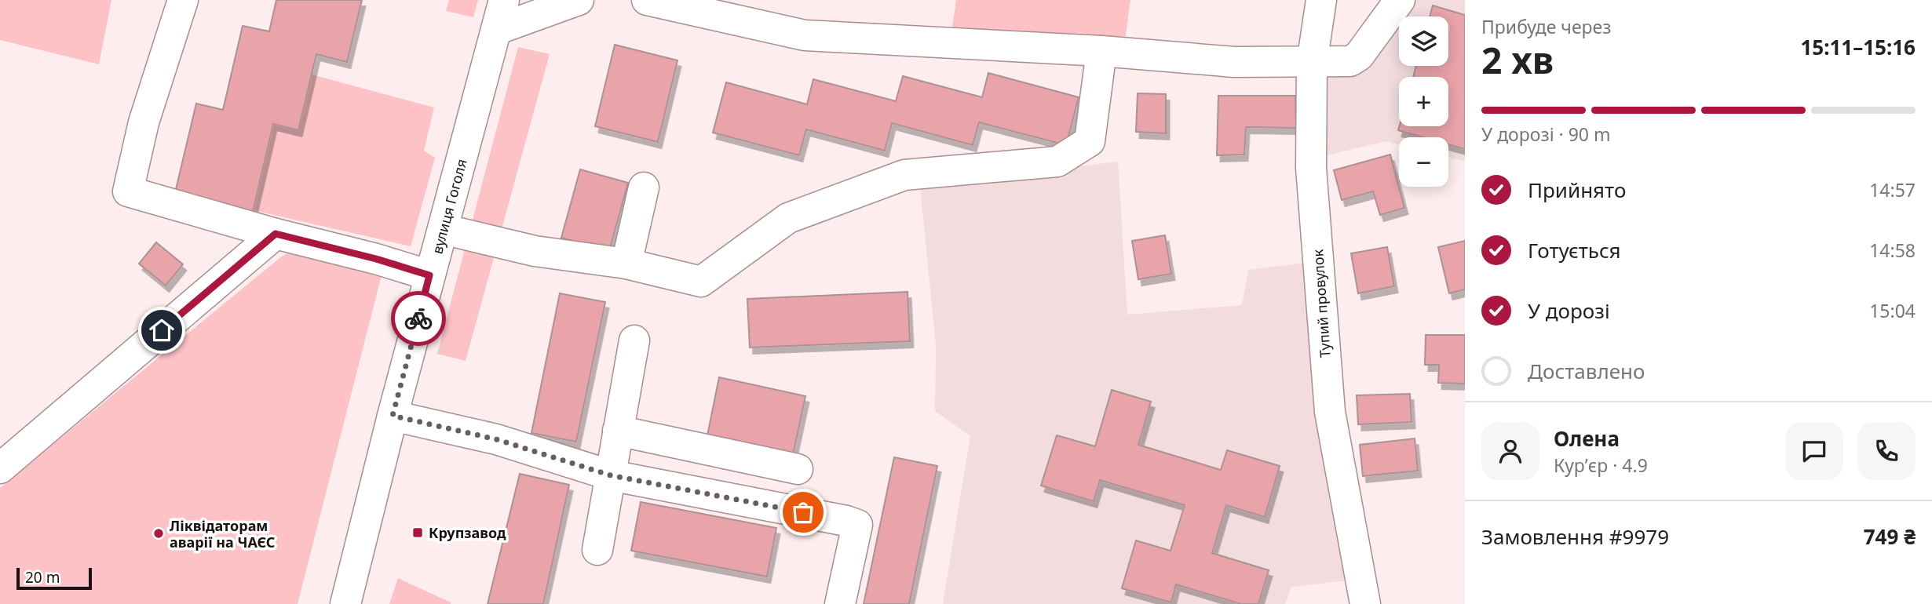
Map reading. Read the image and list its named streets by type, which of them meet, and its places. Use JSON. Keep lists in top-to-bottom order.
{
  "streets": {
    "street": ["вулиця Гоголя", "Тупий провулок"]
  },
  "places": {
    "transit": ["Крупзавод"],
    "other": ["Ліквідаторам аварії на ЧАЄС"]
  },
  "scale_bar": "20 m",
  "page": {
    "heading": ["2 хв", "Прибуде через", "15:11–15:16"],
    "panel": [
      "Олена",
      "Кур’єр · 4.9",
      "Замовлення #9979",
      "749 ₴"
    ],
    "map_buttons": ["+", "−"],
    "bar": "У дорозі · 90 m",
    "list": [
      ["Прийнято", "14:57"],
      ["Готується", "14:58"],
      ["У дорозі", "15:04"],
      "Доставлено"
    ],
    "scale": "20 m"
  }
}
